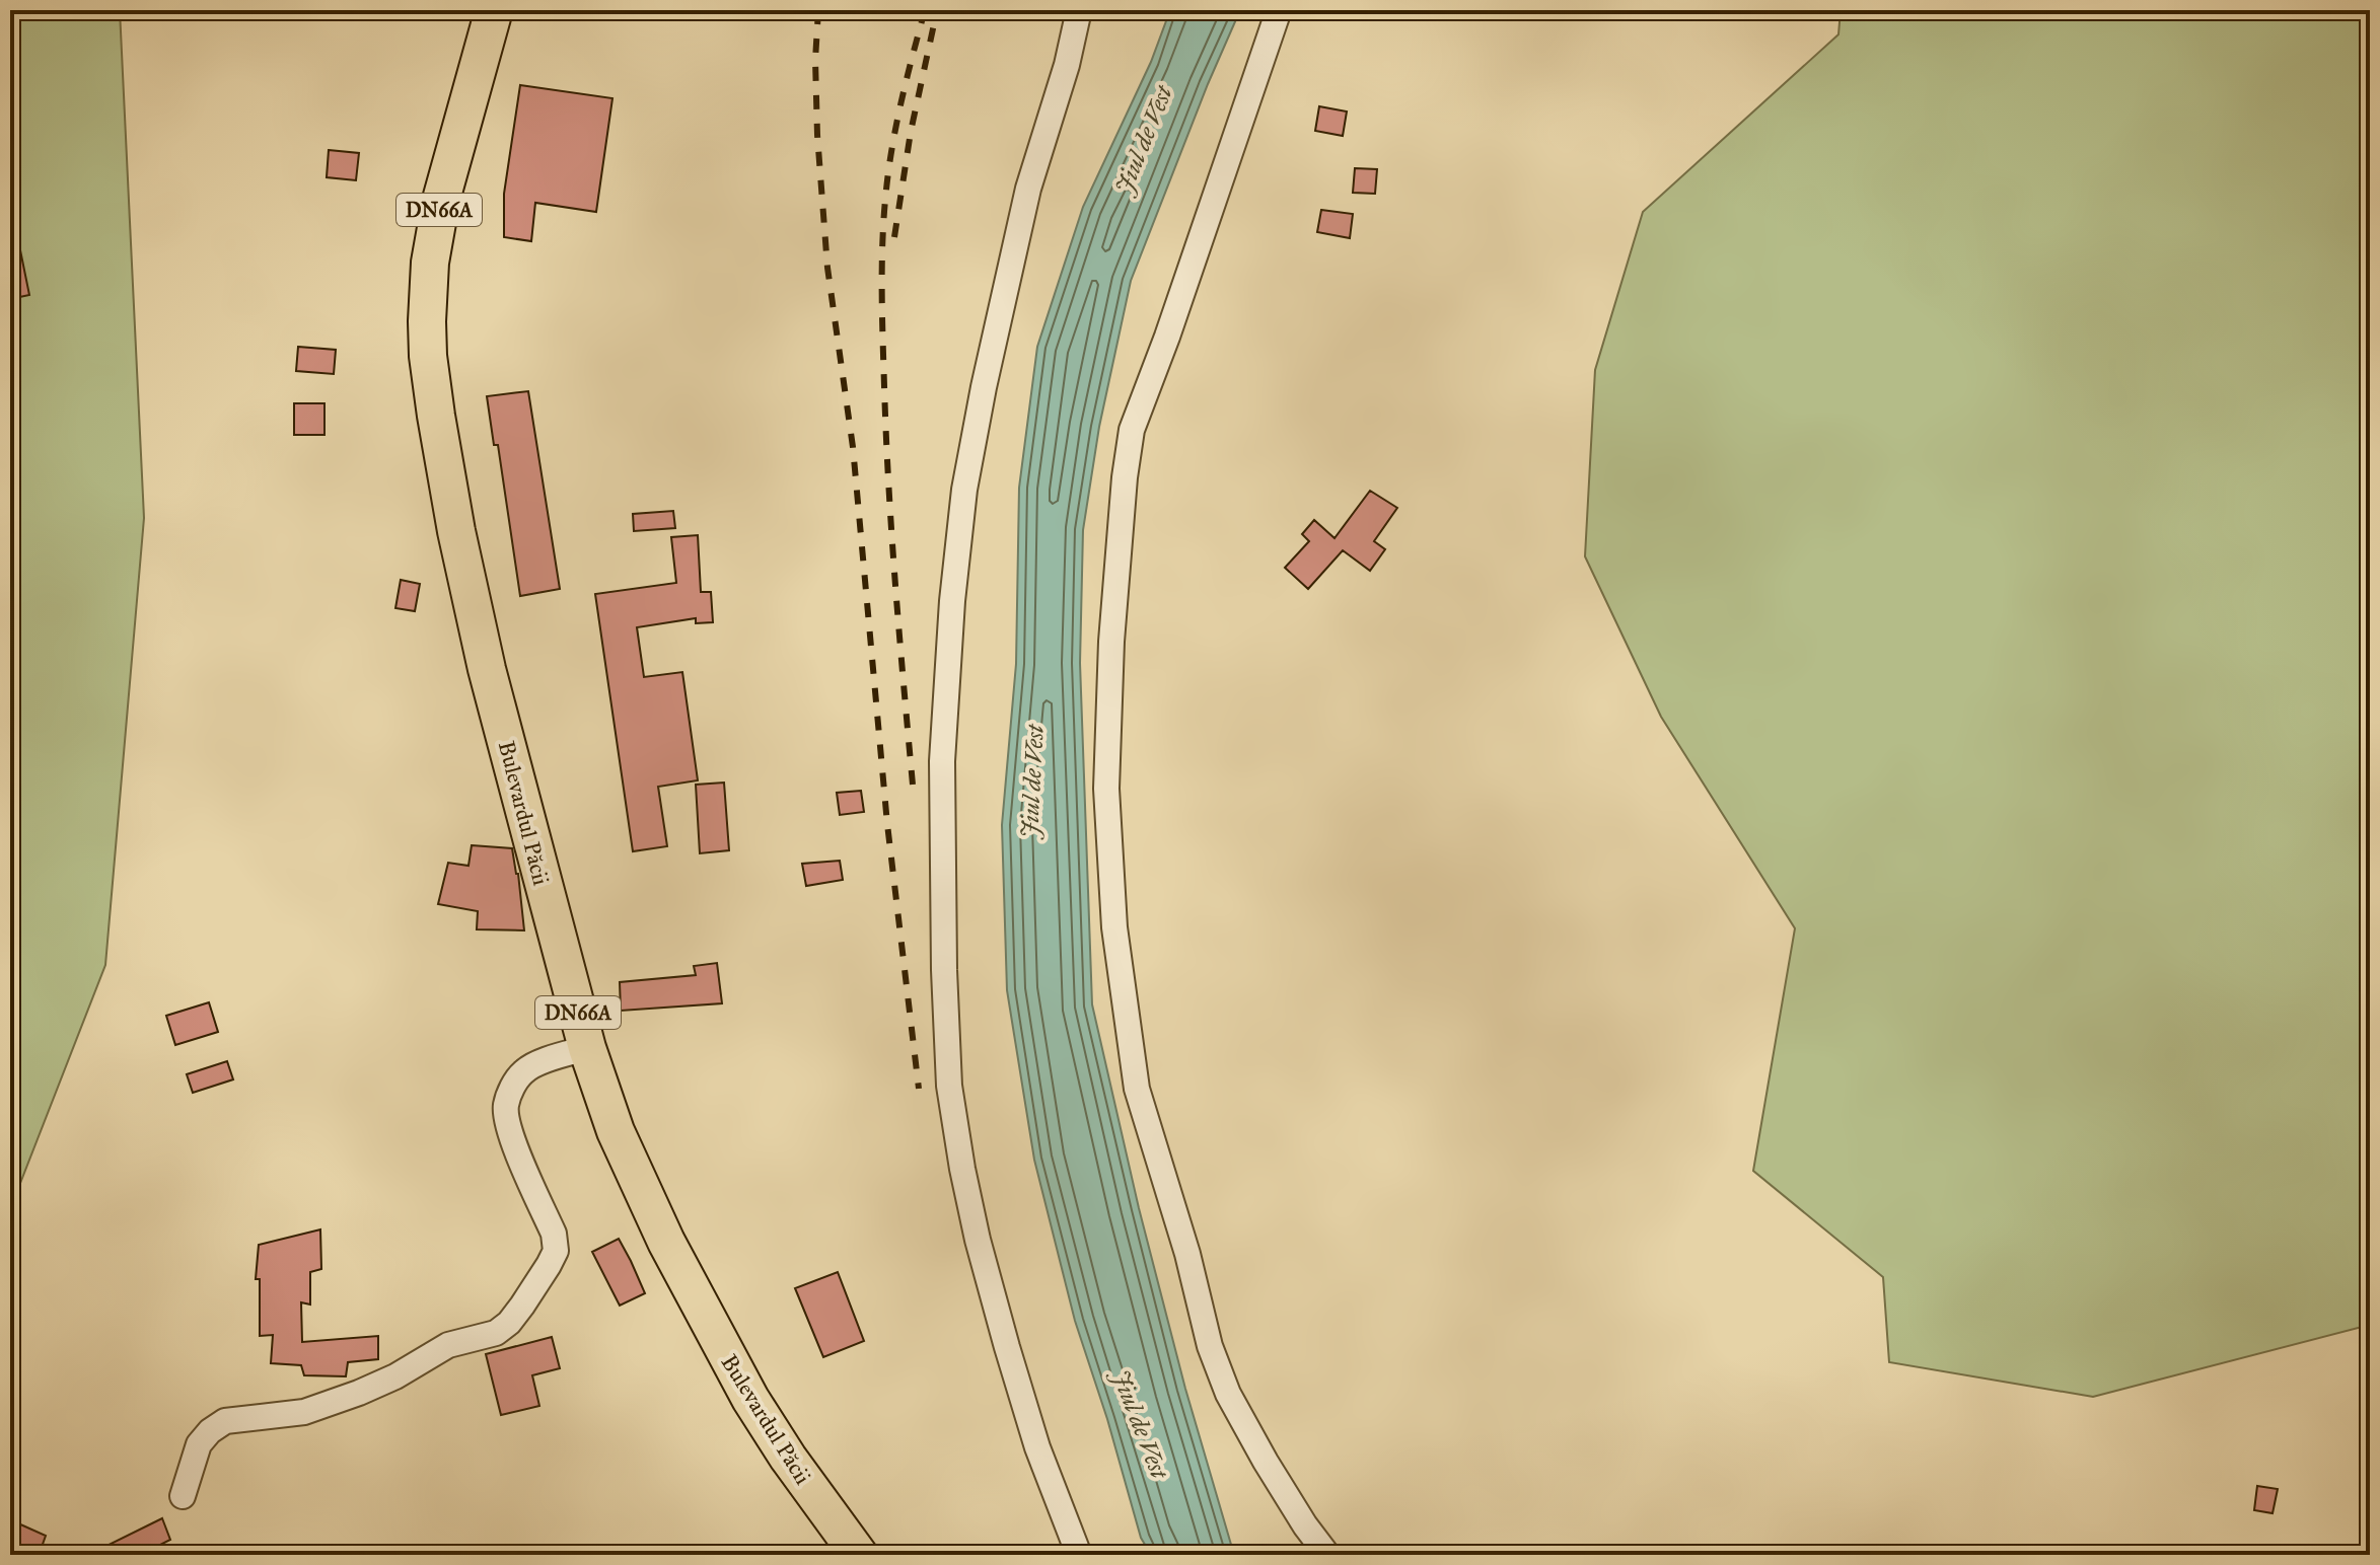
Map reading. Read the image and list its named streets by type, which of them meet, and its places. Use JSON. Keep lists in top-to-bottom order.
{
  "streets": {
    "main road": ["DN66A", "Bulevardul Păcii"]
  },
  "water": ["Jiul de Vest"]
}
